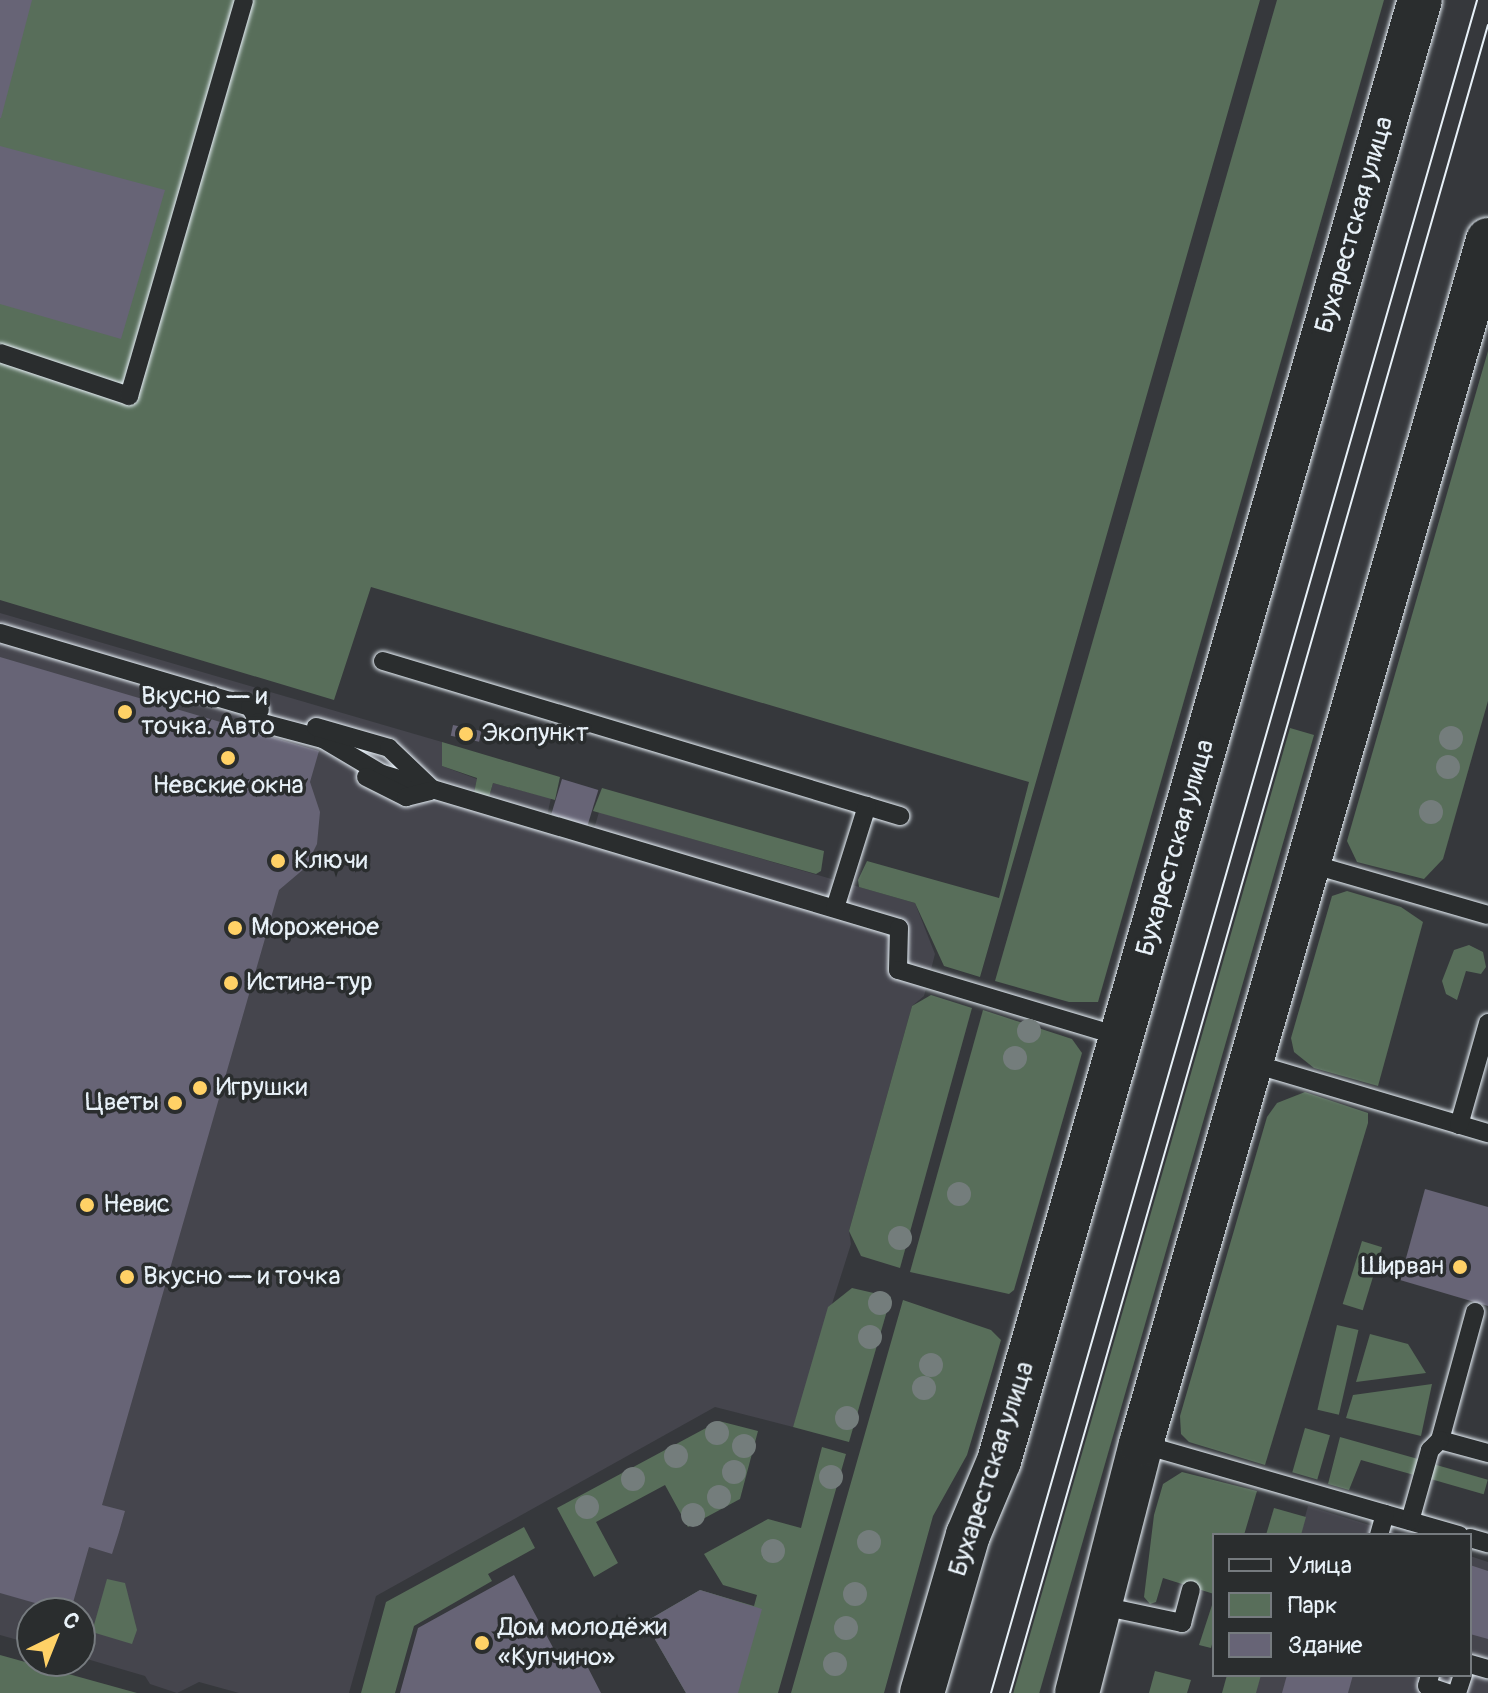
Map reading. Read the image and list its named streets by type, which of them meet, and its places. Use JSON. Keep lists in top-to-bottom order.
{
  "streets": {
    "street": ["Бухарестская улица"]
  },
  "places": [
    "Вкусно — и точка. Авто",
    "Экопункт",
    "Невские окна",
    "Ключи",
    "Мороженое",
    "Истина-тур",
    "Игрушки",
    "Цветы",
    "Невис",
    "Ширван",
    "Вкусно — и точка",
    "Дом молодёжи «Купчино»"
  ],
  "legend": ["Улица", "Парк", "Здание"],
  "north": "top right"
}
